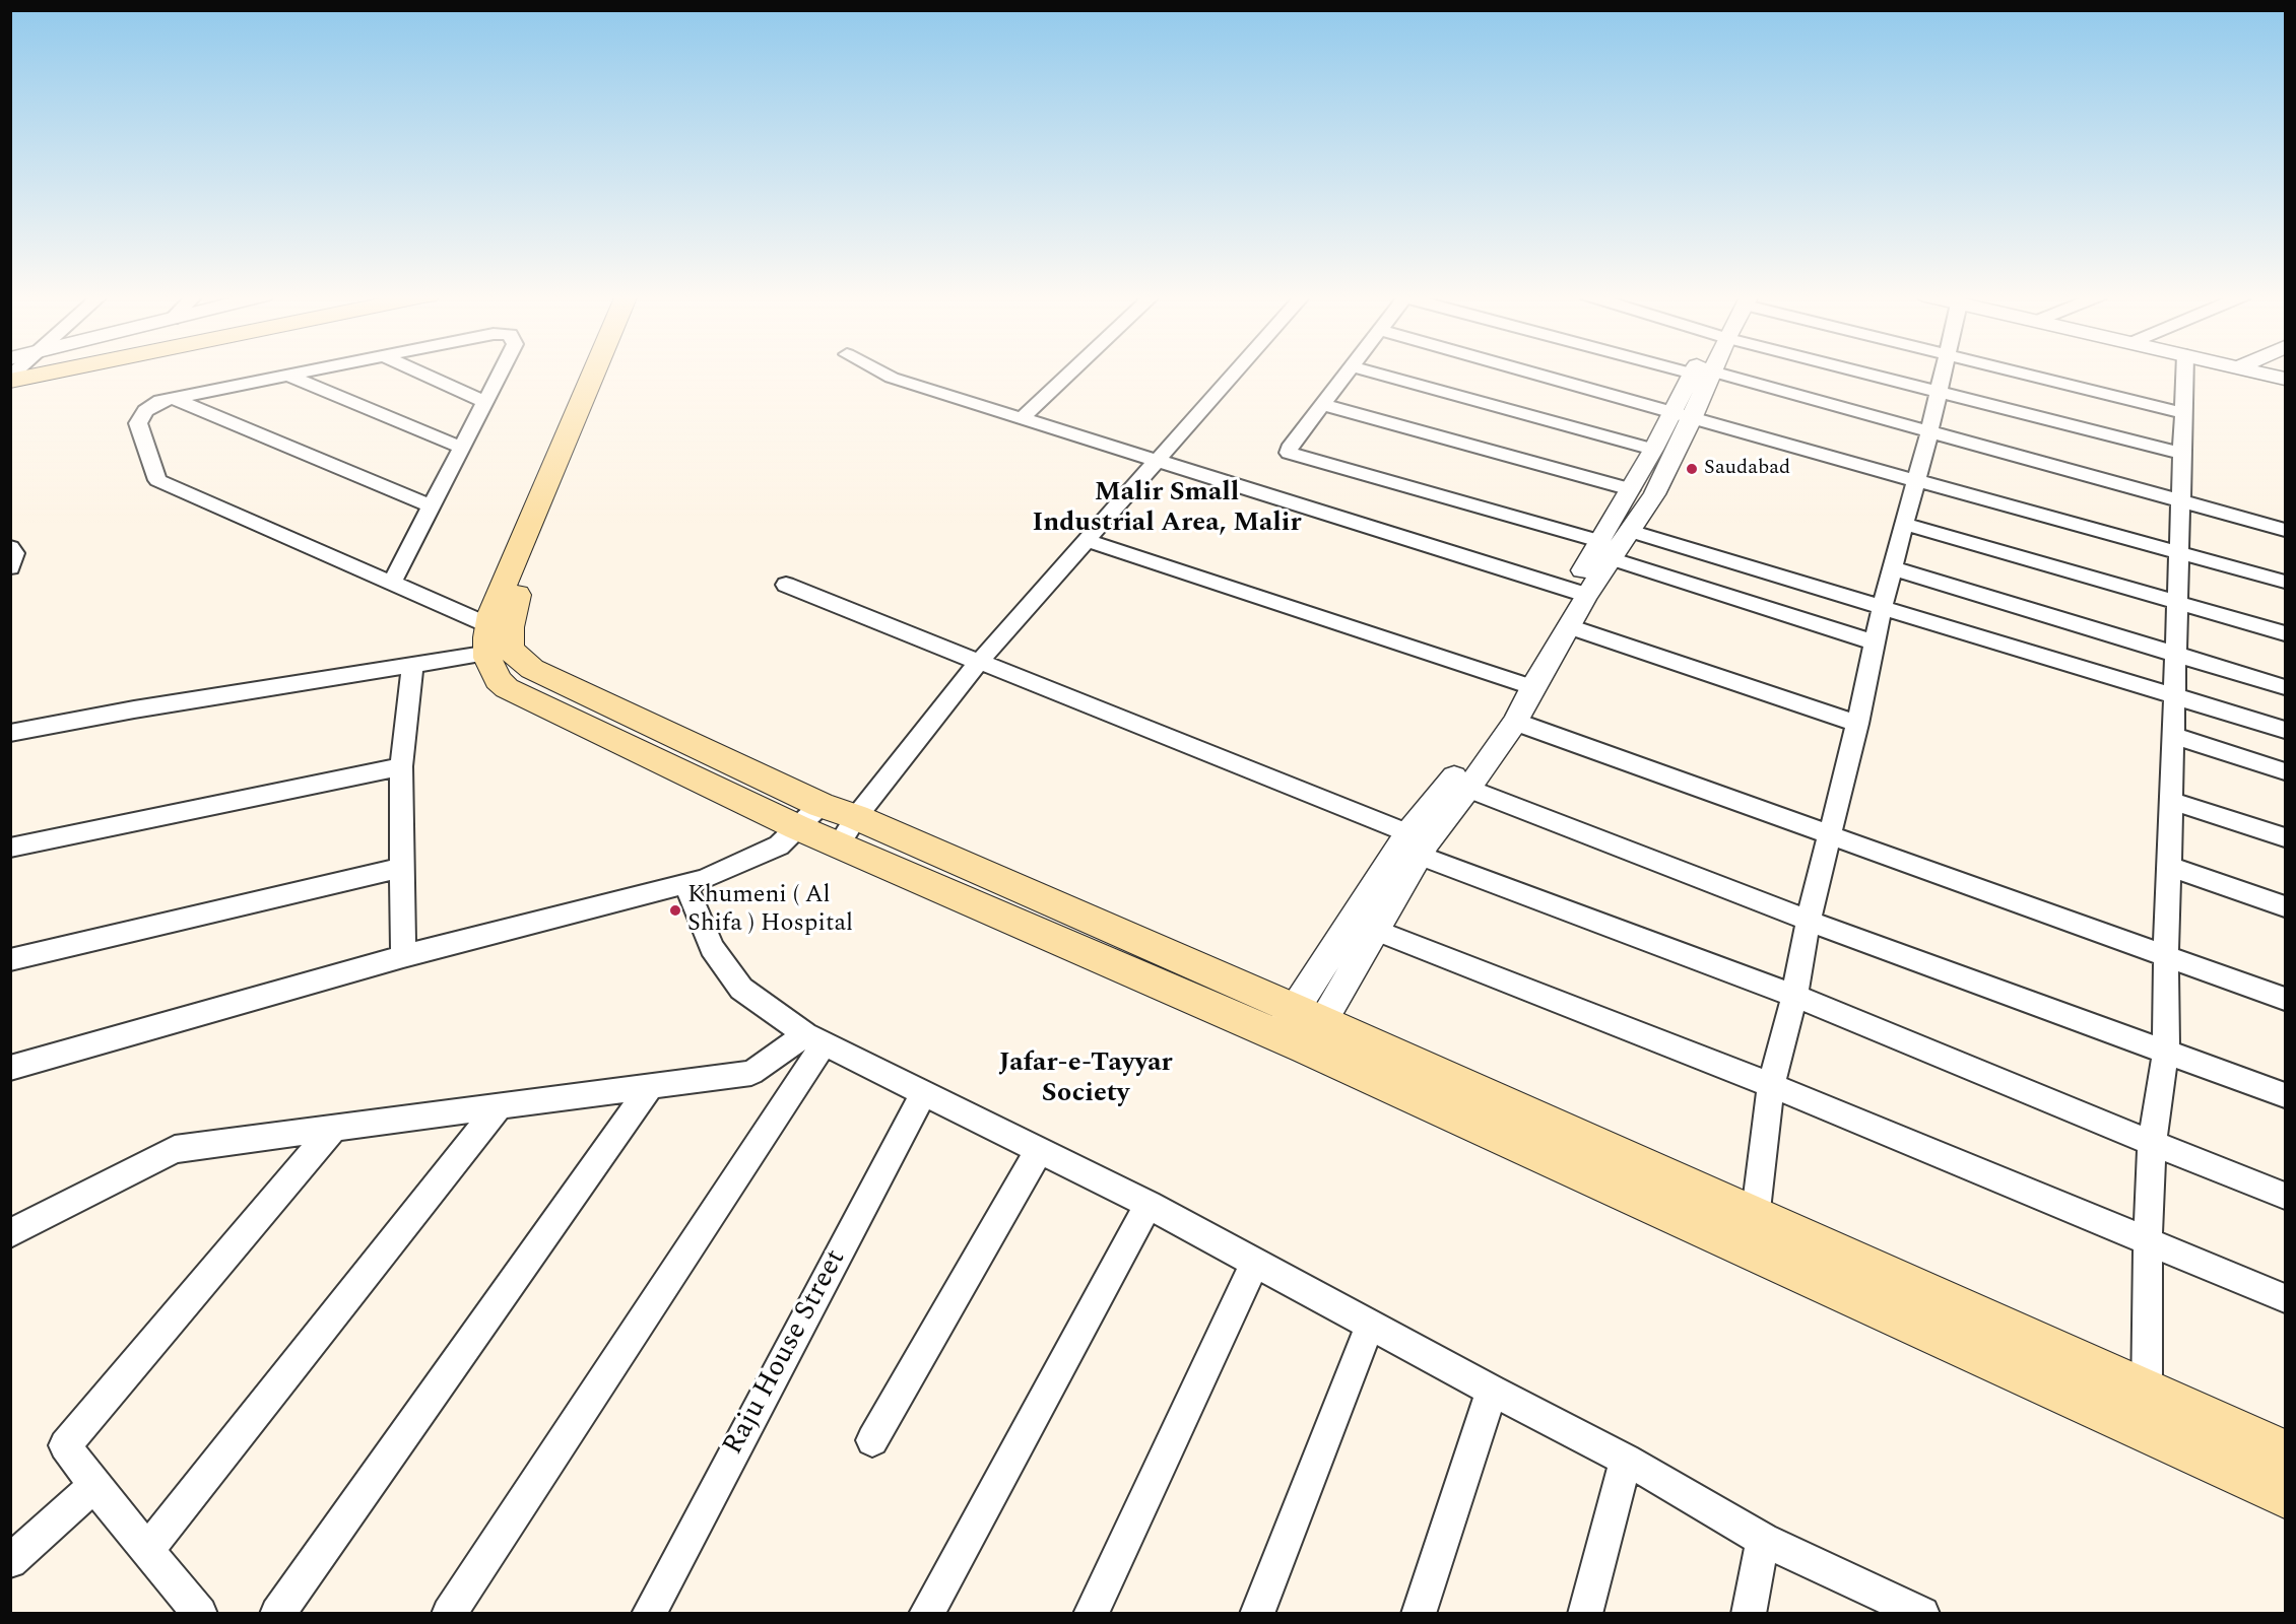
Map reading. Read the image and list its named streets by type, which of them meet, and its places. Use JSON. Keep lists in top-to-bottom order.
{
  "streets": {
    "street": ["Raju House Street"]
  },
  "districts": ["Malir Small Industrial Area, Malir", "Jafar-e-Tayyar Society"],
  "places": ["Saudabad", "Khumeni ( Al Shifa ) Hospital"]
}
